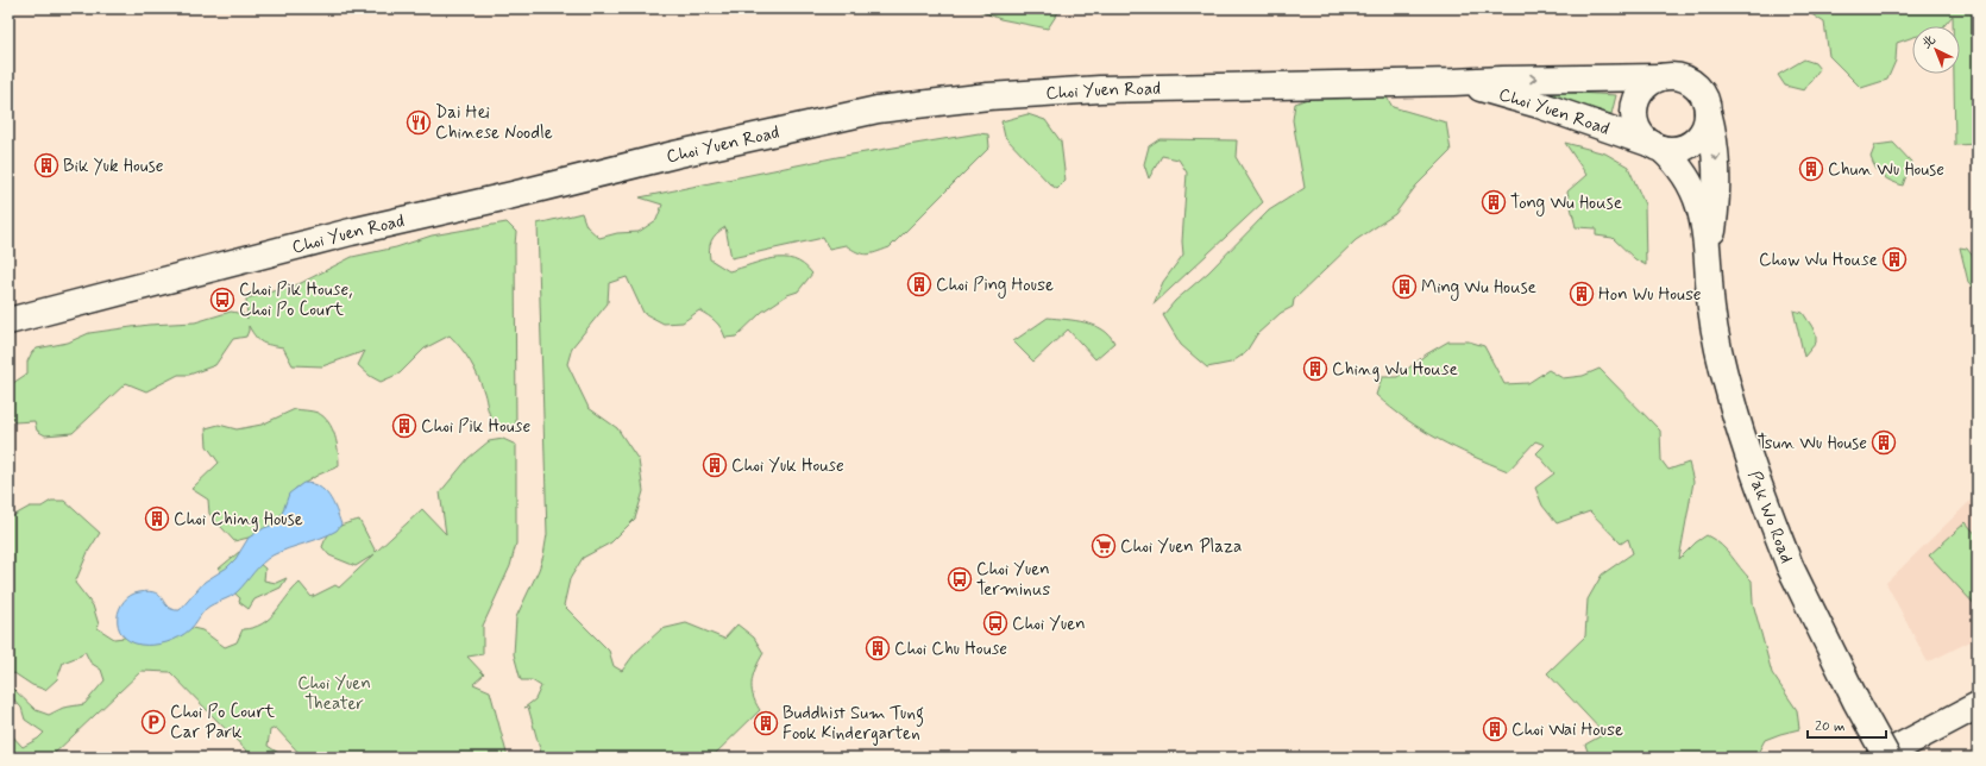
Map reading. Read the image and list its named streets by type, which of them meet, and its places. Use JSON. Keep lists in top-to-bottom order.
{
  "streets": {
    "main road": ["Choi Yuen Road", "Pak Wo Road"]
  },
  "crossings": [
    ["Choi Yuen Road", "Pak Wo Road"]
  ],
  "parks": ["Choi Yuen Theater"],
  "places": {
    "restaurant": ["Dai Hei Chinese Noodle"],
    "building": [
      "Bik Yuk House",
      "Chun Wu House",
      "Tong Wu House",
      "Chow Wu House",
      "Choi Ping House",
      "Ming Wu House",
      "Hon Wu House",
      "Ching Wu House",
      "Choi Pik House",
      "Tsun Wu House",
      "Choi Yuk House",
      "Choi Ching House",
      "Choi Chu House",
      "Buddhist Sum Tung Fook Kindergarten",
      "Choi Wai House"
    ],
    "bus stop": ["Choi Pik House, Choi Po Court", "Choi Yuen Terminus", "Choi Yuen"],
    "supermarket": ["Choi Yuen Plaza"],
    "parking": ["Choi Po Court Car Park"]
  },
  "scale_bar": "20 m",
  "north": "top left"
}
